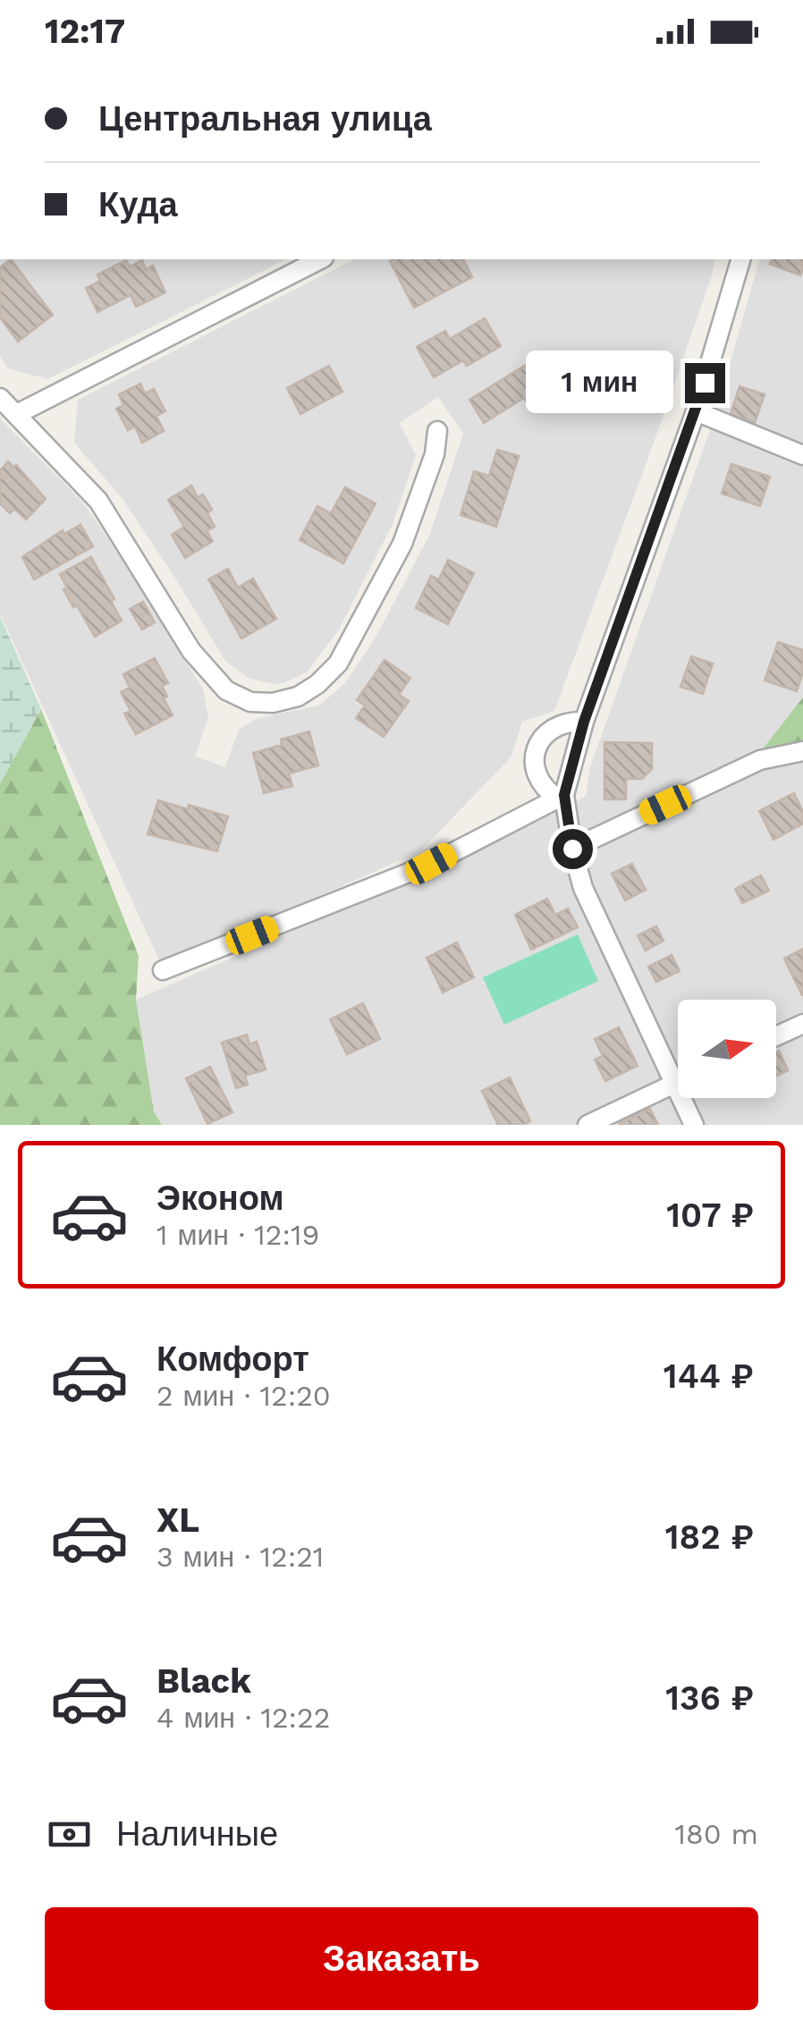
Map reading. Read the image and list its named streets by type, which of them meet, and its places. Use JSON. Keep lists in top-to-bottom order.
{
  "north": "right",
  "page": {
    "status": "12:17",
    "banner": ["Центральная улица", "Куда"],
    "bubble": "1 мин",
    "list": [
      {
        "name": "Эконом",
        "note": "1 мин · 12:19",
        "value": "107 ₽"
      },
      {
        "name": "Комфорт",
        "note": "2 мин · 12:20",
        "value": "144 ₽"
      },
      {
        "name": "XL",
        "note": "3 мин · 12:21",
        "value": "182 ₽"
      },
      {
        "name": "Black",
        "note": "4 мин · 12:22",
        "value": "136 ₽"
      }
    ],
    "pay": ["Наличные", "180 m"],
    "buttons": "Заказать"
  }
}
